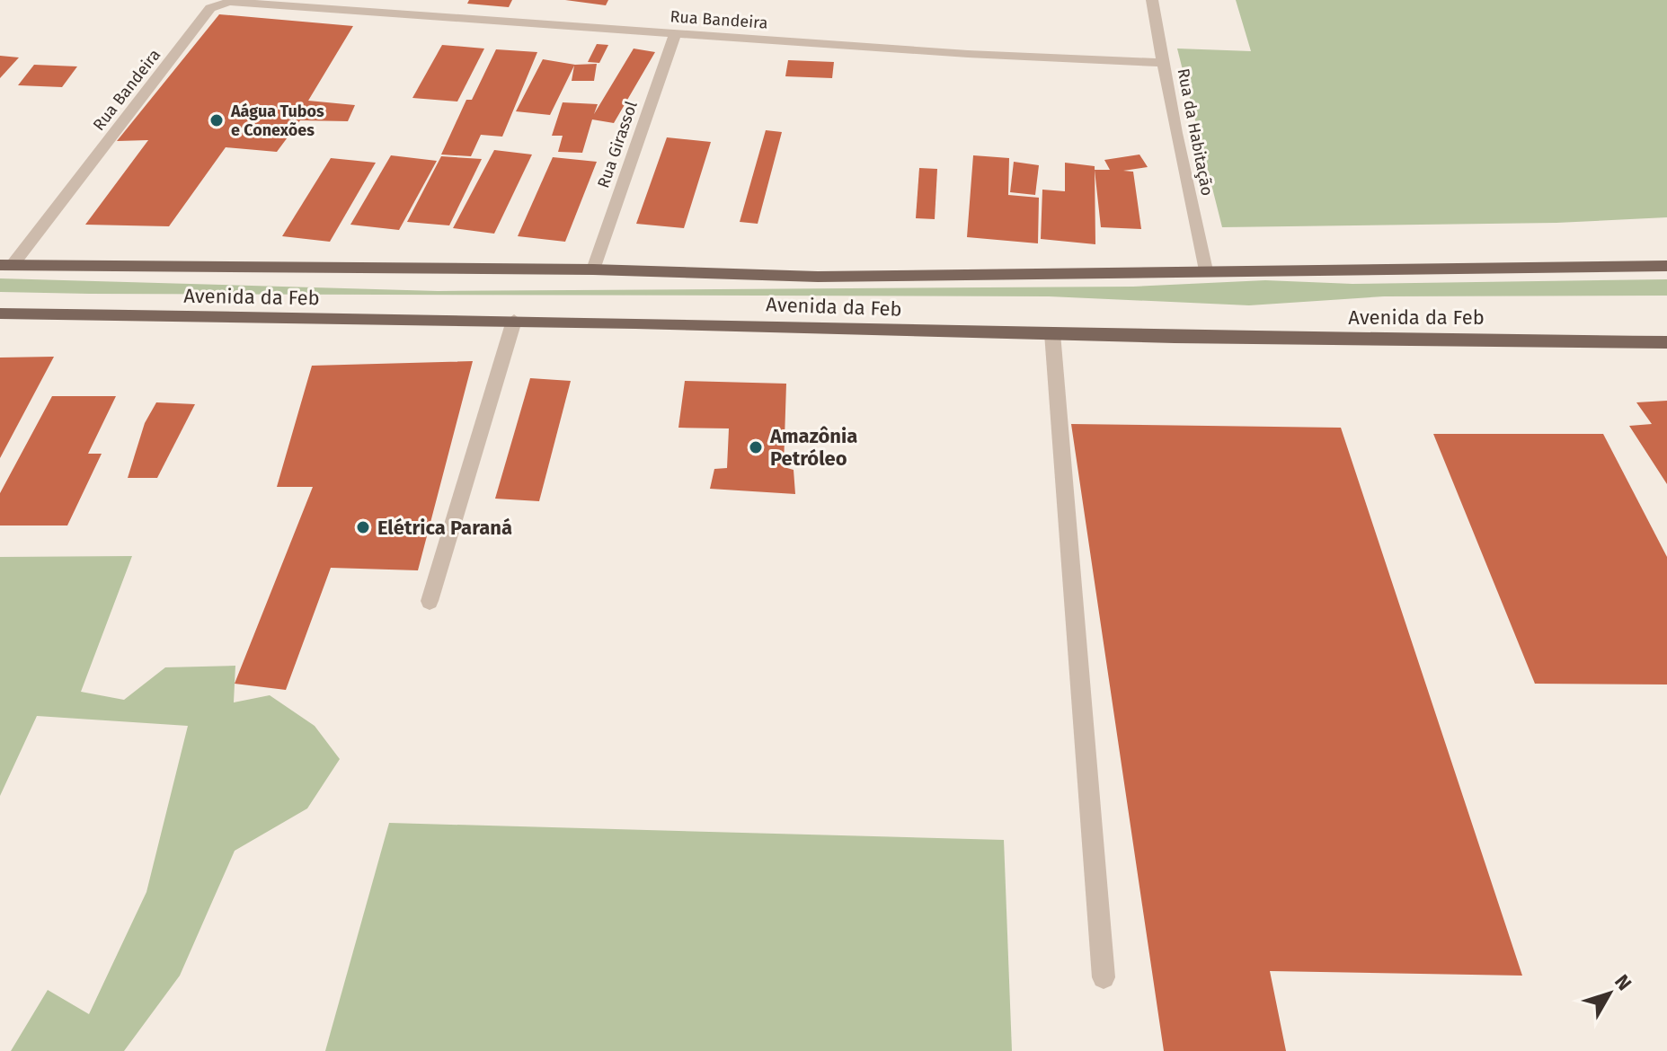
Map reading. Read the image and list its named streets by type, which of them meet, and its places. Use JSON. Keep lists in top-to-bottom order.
{
  "streets": {
    "main road": ["Avenida da Feb"],
    "street": ["Rua Bandeira", "Rua da Habitação", "Rua Girassol"]
  },
  "crossings": [
    ["Rua Bandeira", "Rua da Habitação"],
    ["Rua Bandeira", "Rua Girassol"],
    ["Rua Bandeira", "Avenida da Feb"],
    ["Rua da Habitação", "Avenida da Feb"],
    ["Rua Girassol", "Avenida da Feb"]
  ],
  "places": ["Aágua Tubos e Conexões", "Amazônia Petróleo", "Elétrica Paraná"],
  "north": "top right"
}
